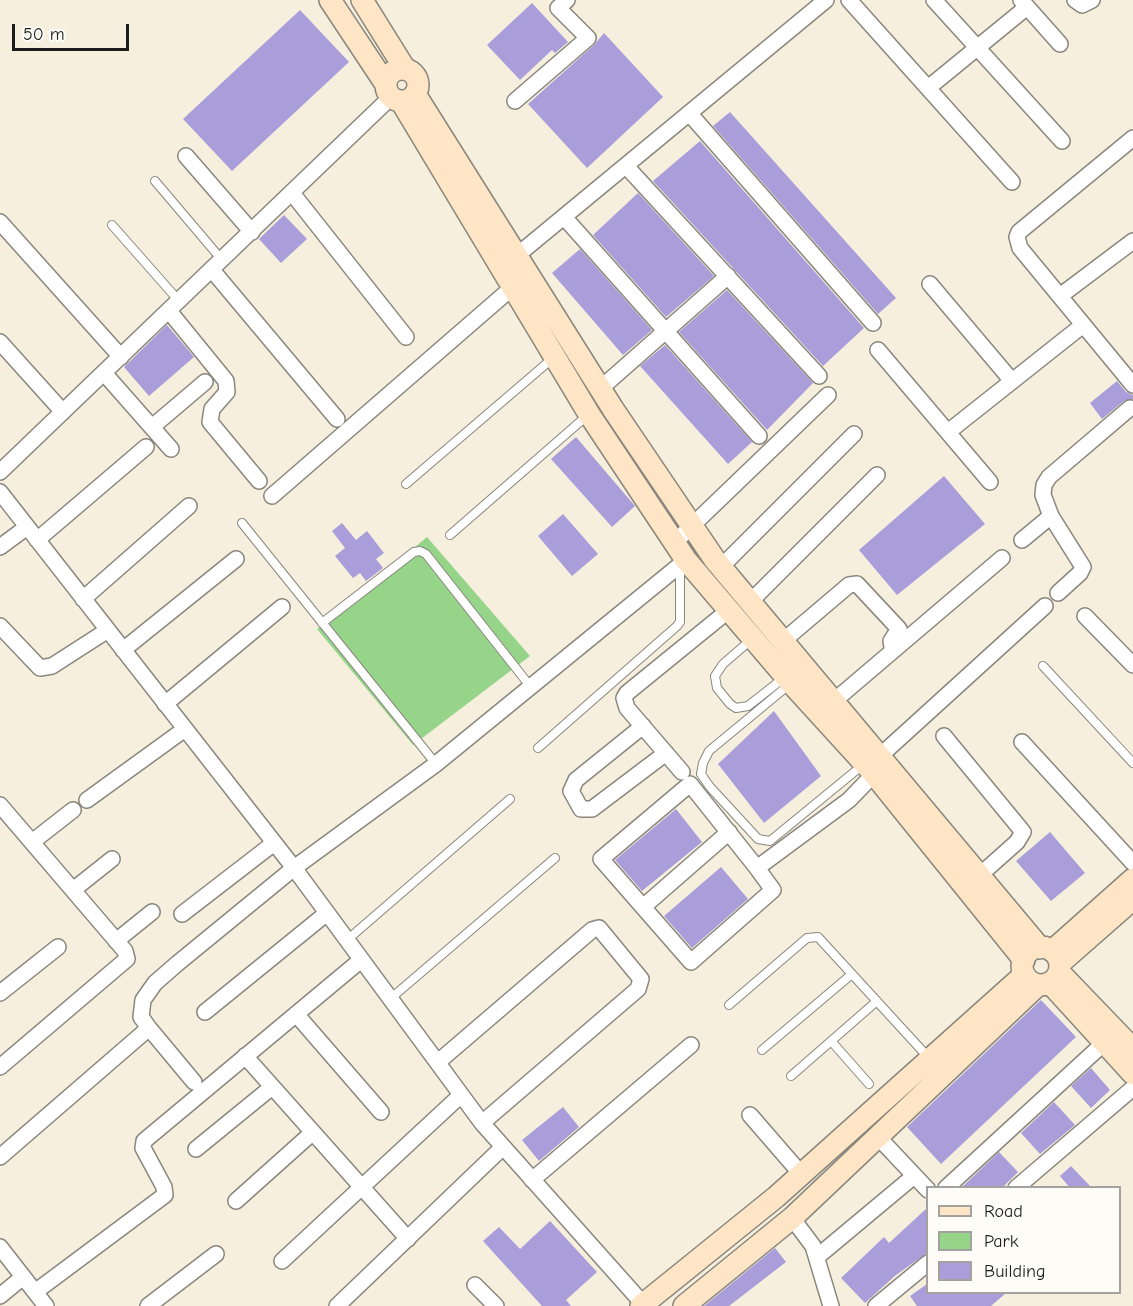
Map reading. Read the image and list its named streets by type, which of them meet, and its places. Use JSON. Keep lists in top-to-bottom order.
{
  "legend": ["Road", "Park", "Building"],
  "scale_bar": "50 m"
}
